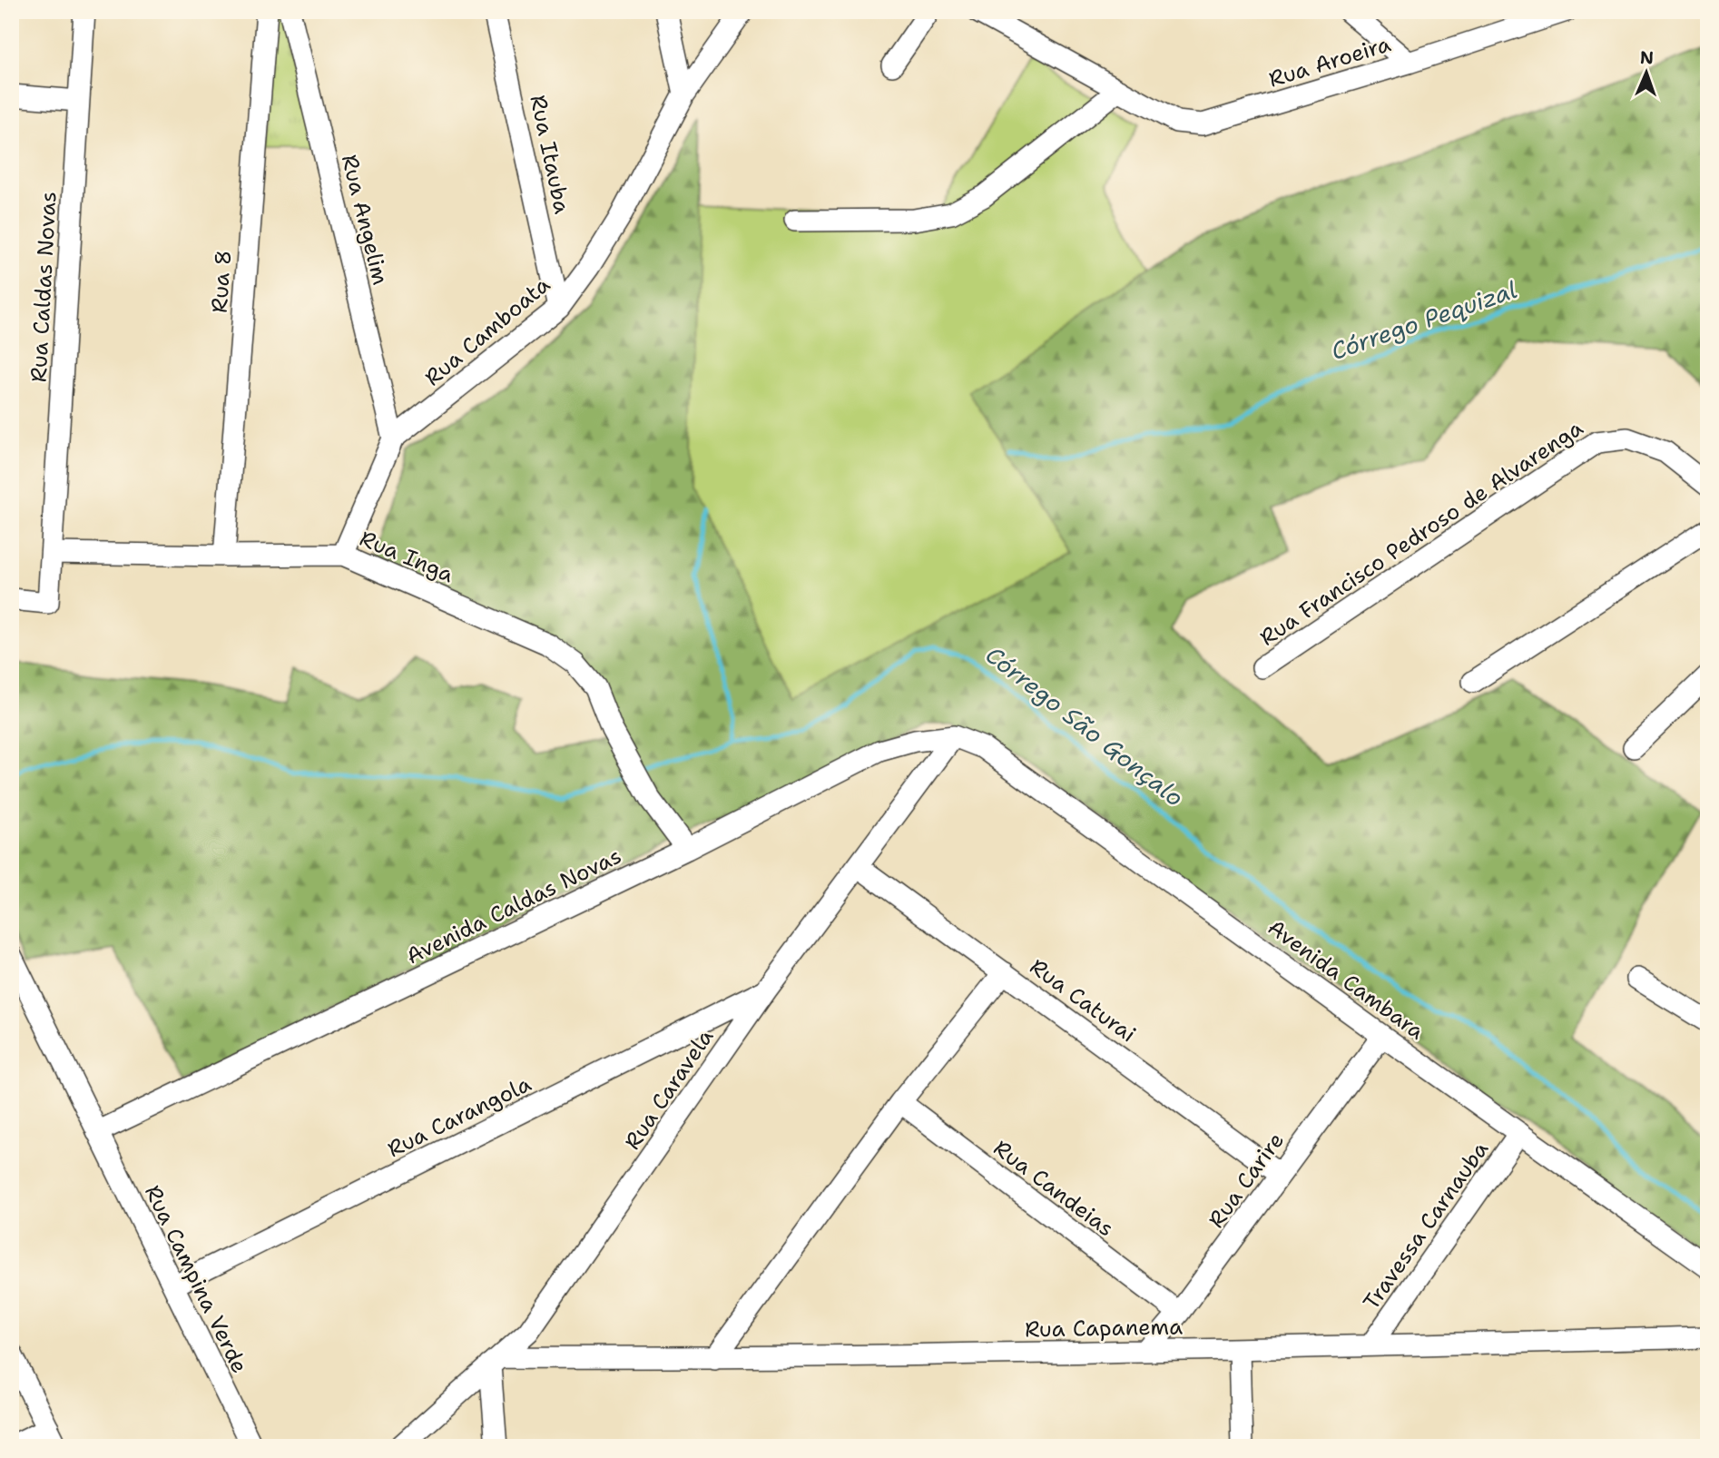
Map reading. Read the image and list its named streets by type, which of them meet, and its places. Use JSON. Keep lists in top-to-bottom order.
{
  "streets": {
    "street": [
      "Rua Aroeira",
      "Rua Itauba",
      "Rua Angelim",
      "Rua 8",
      "Rua Caldas Novas",
      "Rua Camboata",
      "Rua Francisco Pedroso de Alvarenga",
      "Rua Inga",
      "Avenida Caldas Novas",
      "Avenida Cambara",
      "Rua Caturai",
      "Rua Caravela",
      "Rua Carangola",
      "Rua Carire",
      "Rua Candeias",
      "Travessa Carnauba",
      "Rua Campina Verde",
      "Rua Capanema"
    ]
  },
  "crossings": [
    ["Rua Itauba", "Rua Camboata"],
    ["Rua Angelim", "Rua Camboata"],
    ["Rua 8", "Rua Inga"],
    ["Rua Caldas Novas", "Rua Inga"],
    ["Rua Camboata", "Rua Inga"],
    ["Rua Inga", "Avenida Caldas Novas"],
    ["Avenida Caldas Novas", "Avenida Cambara"],
    ["Avenida Caldas Novas", "Rua Caravela"],
    ["Avenida Caldas Novas", "Rua Campina Verde"],
    ["Avenida Cambara", "Rua Caravela"],
    ["Avenida Cambara", "Rua Carire"],
    ["Avenida Cambara", "Travessa Carnauba"],
    ["Rua Caturai", "Rua Caravela"],
    ["Rua Caturai", "Rua Carire"],
    ["Rua Caravela", "Rua Carangola"],
    ["Rua Caravela", "Rua Capanema"],
    ["Rua Carangola", "Rua Campina Verde"],
    ["Rua Carire", "Rua Candeias"],
    ["Rua Carire", "Rua Capanema"],
    ["Travessa Carnauba", "Rua Capanema"]
  ],
  "water": ["Córrego Pequizal", "Córrego São Gonçalo"],
  "north": "top"
}
